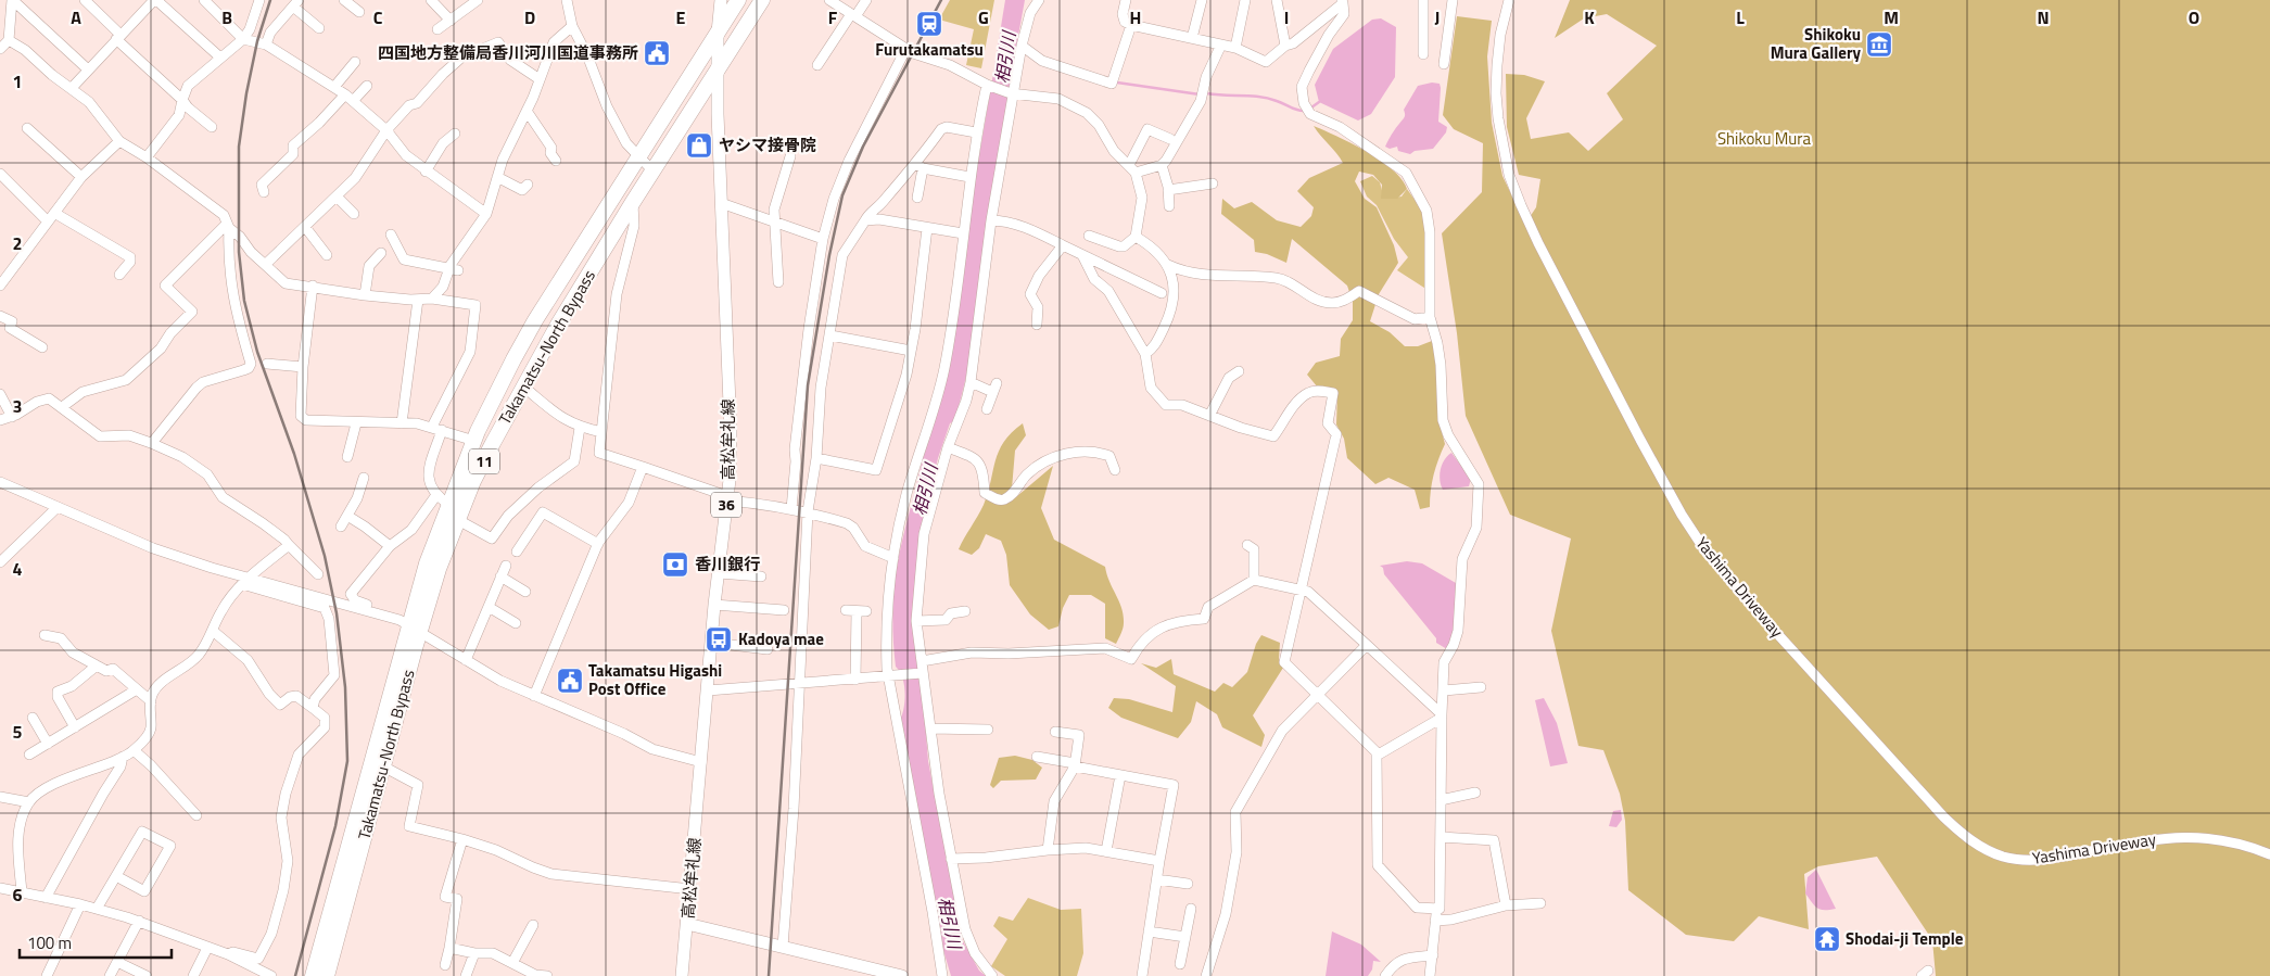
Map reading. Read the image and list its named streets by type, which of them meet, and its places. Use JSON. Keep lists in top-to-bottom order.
{
  "streets": {
    "highway": ["Takamatsu-North Bypass", "11"],
    "main road": ["高松牟礼線", "36"],
    "street": ["Yashima Driveway"]
  },
  "crossings": [
    ["Takamatsu-North Bypass", "高松牟礼線"]
  ],
  "water": ["相引川"],
  "parks": ["Shikoku Mura"],
  "places": {
    "station": ["Furutakamatsu"],
    "museum": ["Shikoku Mura Gallery"],
    "public building": ["四国地方整備局香川河川国道事務所", "Takamatsu Higashi Post Office"],
    "shop": ["ヤシマ接骨院"],
    "bank": ["香川銀行"],
    "bus stop": ["Kadoya mae"],
    "temple": ["Shodai-ji Temple"]
  },
  "scale_bar": "100 m",
  "grid": {
    "columns": [
      "A",
      "B",
      "C",
      "D",
      "E",
      "F",
      "G",
      "H",
      "I",
      "J",
      "K",
      "L",
      "M",
      "N",
      "O"
    ],
    "rows": [
      "1",
      "2",
      "3",
      "4",
      "5",
      "6"
    ]
  }
}
